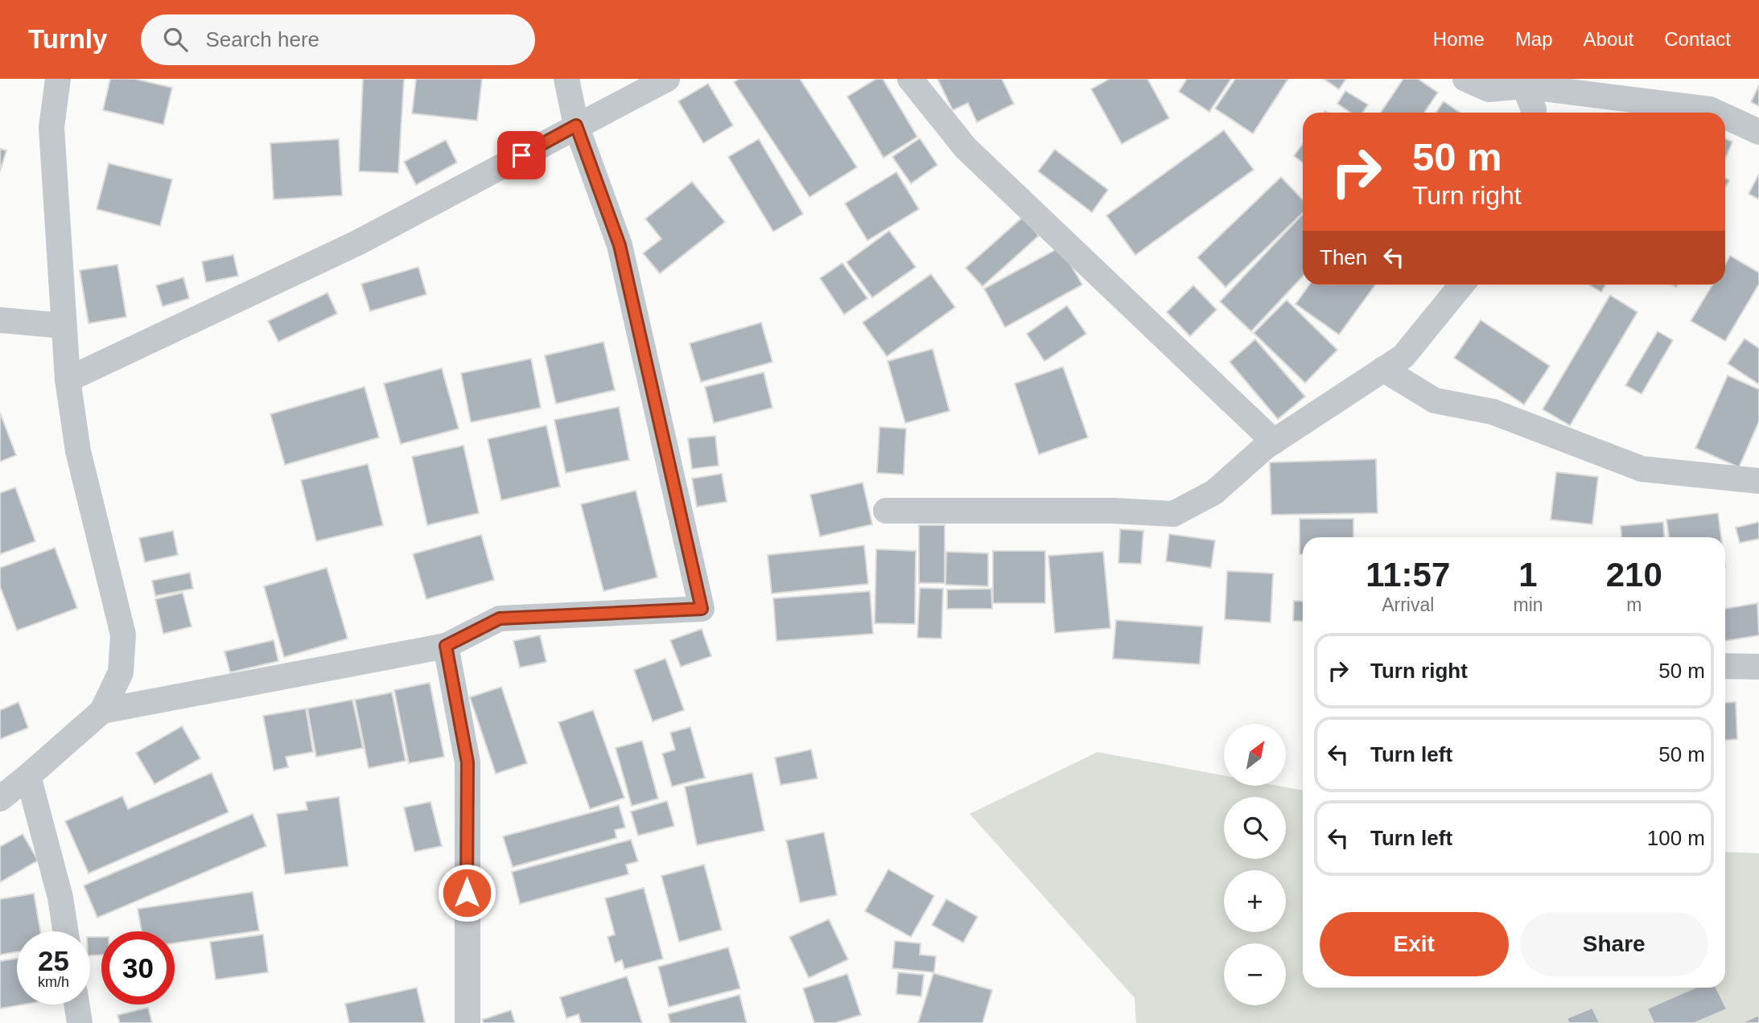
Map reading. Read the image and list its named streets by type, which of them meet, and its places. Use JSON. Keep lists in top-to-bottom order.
{
  "north": "top right",
  "page": {
    "header": "Turnly",
    "search": "Search here",
    "nav": [
      "Home",
      "Map",
      "About",
      "Contact"
    ],
    "turn": ["50 m", "Turn right"],
    "then": "Then",
    "eta": [
      "11:57",
      "Arrival",
      "1",
      "min",
      "210",
      "m"
    ],
    "list": [
      {
        "name": "Turn right",
        "value": "50 m"
      },
      {
        "name": "Turn left",
        "value": "50 m"
      },
      {
        "name": "Turn left",
        "value": "100 m"
      }
    ],
    "map_buttons": ["+", "−"],
    "buttons": ["Exit", "Share"],
    "speed": "25 km/h",
    "limit": "30"
  }
}
